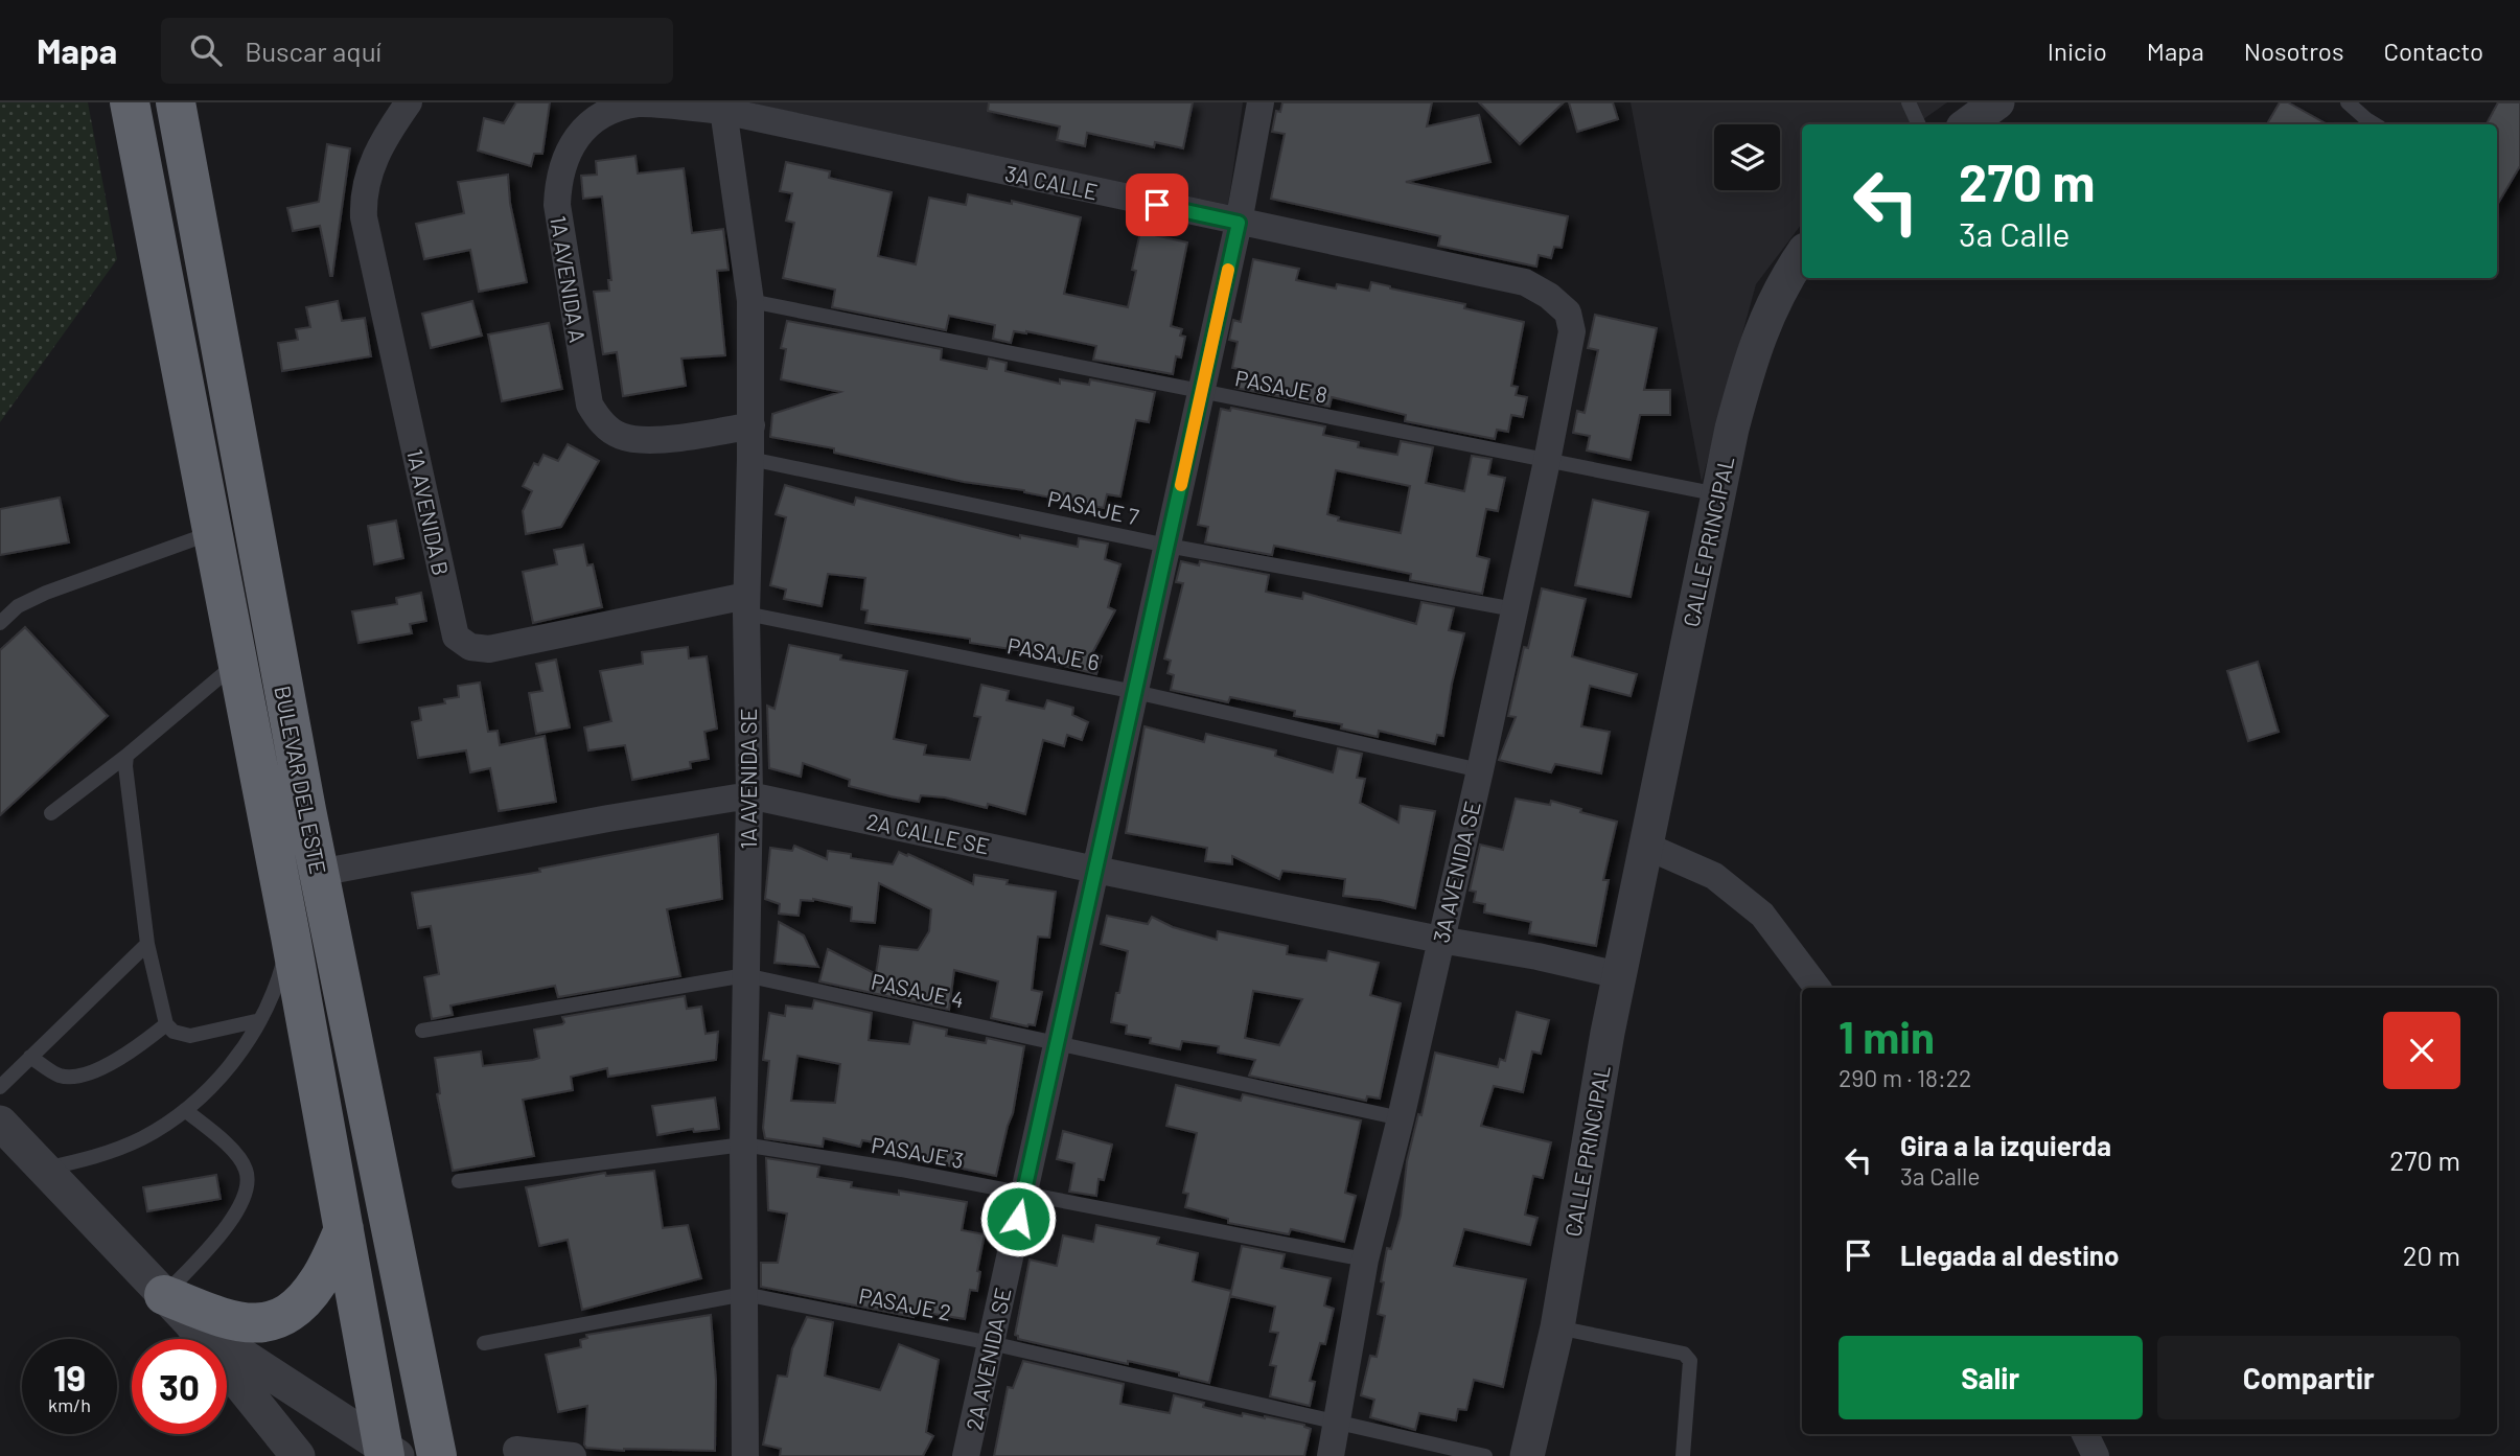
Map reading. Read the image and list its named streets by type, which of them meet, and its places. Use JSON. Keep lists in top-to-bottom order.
{
  "streets": {
    "highway": ["BULEVAR DEL ESTE"],
    "street": [
      "3A CALLE",
      "1A AVENIDA A",
      "1A AVENIDA B",
      "CALLE PRINCIPAL",
      "1A AVENIDA SE",
      "2A CALLE SE",
      "3A AVENIDA SE",
      "2A AVENIDA SE"
    ],
    "lane": [
      "PASAJE 8",
      "PASAJE 7",
      "PASAJE 6",
      "PASAJE 4",
      "PASAJE 3",
      "PASAJE 2"
    ]
  },
  "crossings": [
    ["3A CALLE", "1A AVENIDA A"],
    ["3A CALLE", "1A AVENIDA SE"],
    ["3A CALLE", "3A AVENIDA SE"],
    ["3A CALLE", "2A AVENIDA SE"],
    ["1A AVENIDA A", "1A AVENIDA SE"],
    ["PASAJE 8", "CALLE PRINCIPAL"],
    ["PASAJE 8", "1A AVENIDA SE"],
    ["PASAJE 8", "3A AVENIDA SE"],
    ["PASAJE 8", "2A AVENIDA SE"],
    ["PASAJE 7", "1A AVENIDA SE"],
    ["PASAJE 7", "3A AVENIDA SE"],
    ["PASAJE 7", "2A AVENIDA SE"],
    ["1A AVENIDA B", "PASAJE 6"],
    ["1A AVENIDA B", "1A AVENIDA SE"],
    ["CALLE PRINCIPAL", "2A CALLE SE"],
    ["PASAJE 6", "1A AVENIDA SE"],
    ["PASAJE 6", "3A AVENIDA SE"],
    ["PASAJE 6", "2A AVENIDA SE"],
    ["1A AVENIDA SE", "2A CALLE SE"],
    ["1A AVENIDA SE", "PASAJE 4"],
    ["1A AVENIDA SE", "PASAJE 3"],
    ["1A AVENIDA SE", "PASAJE 2"],
    ["BULEVAR DEL ESTE", "2A CALLE SE"],
    ["2A CALLE SE", "3A AVENIDA SE"],
    ["2A CALLE SE", "2A AVENIDA SE"],
    ["3A AVENIDA SE", "PASAJE 4"],
    ["3A AVENIDA SE", "PASAJE 3"],
    ["3A AVENIDA SE", "PASAJE 2"],
    ["PASAJE 4", "2A AVENIDA SE"],
    ["PASAJE 3", "2A AVENIDA SE"],
    ["PASAJE 2", "2A AVENIDA SE"]
  ],
  "page": {
    "header": "Mapa",
    "search": "Buscar aquí",
    "nav": [
      "Inicio",
      "Mapa",
      "Nosotros",
      "Contacto"
    ],
    "turn": ["270 m", "3a Calle"],
    "heading": ["1 min", "290 m · 18:22"],
    "list": [
      {
        "name": "Gira a la izquierda",
        "note": "3a Calle",
        "value": "270 m"
      },
      {
        "name": "Llegada al destino",
        "value": "20 m"
      }
    ],
    "buttons": ["Salir", "Compartir"],
    "speed": "19 km/h",
    "limit": "30"
  }
}
